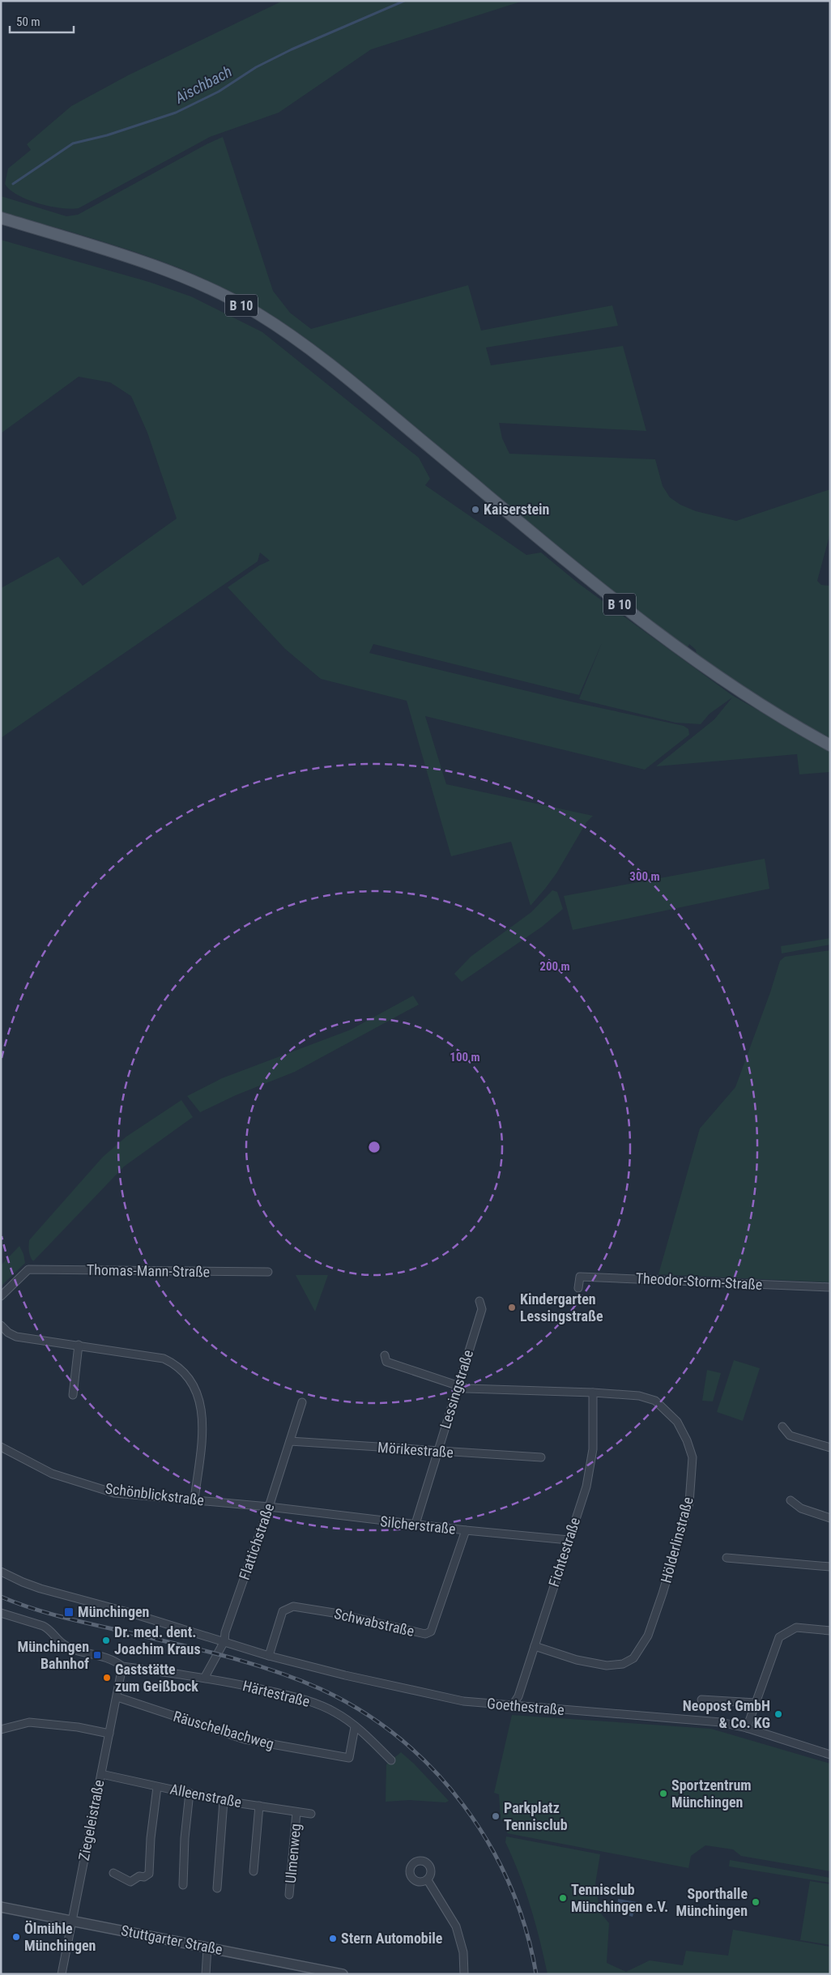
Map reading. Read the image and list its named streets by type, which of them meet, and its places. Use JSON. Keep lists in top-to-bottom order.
{
  "streets": {
    "main road": ["B 10"],
    "street": [
      "Thomas-Mann-Straße",
      "Theodor-Storm-Straße",
      "Lessingstraße",
      "Mörikestraße",
      "Schönblickstraße",
      "Silcherstraße",
      "Hölderlinstraße",
      "Flattichstraße",
      "Fichtestraße",
      "Schwabstraße",
      "Härtestraße",
      "Goethestraße",
      "Räuschelbachweg",
      "Alleenstraße",
      "Ziegeleistraße",
      "Ulmenweg",
      "Stuttgarter Straße"
    ]
  },
  "crossings": [
    ["Lessingstraße", "Mörikestraße"],
    ["Lessingstraße", "Silcherstraße"],
    ["Lessingstraße", "Hölderlinstraße"],
    ["Mörikestraße", "Flattichstraße"],
    ["Schönblickstraße", "Silcherstraße"],
    ["Schönblickstraße", "Flattichstraße"],
    ["Silcherstraße", "Flattichstraße"],
    ["Silcherstraße", "Fichtestraße"],
    ["Silcherstraße", "Schwabstraße"],
    ["Hölderlinstraße", "Fichtestraße"],
    ["Flattichstraße", "Härtestraße"],
    ["Flattichstraße", "Goethestraße"],
    ["Fichtestraße", "Goethestraße"],
    ["Schwabstraße", "Goethestraße"],
    ["Härtestraße", "Räuschelbachweg"],
    ["Härtestraße", "Ziegeleistraße"],
    ["Räuschelbachweg", "Ziegeleistraße"],
    ["Alleenstraße", "Ziegeleistraße"],
    ["Alleenstraße", "Ulmenweg"],
    ["Ziegeleistraße", "Stuttgarter Straße"]
  ],
  "water": ["Aischbach"],
  "places": {
    "other": [
      "Kaiserstein",
      "Kindergarten Lessingstraße",
      "Dr. med. dent. Joachim Kraus",
      "Gaststätte zum Geißbock",
      "Neopost GmbH & Co. KG",
      "Sportzentrum Münchingen",
      "Parkplatz Tennisclub",
      "Tennisclub Münchingen e.V.",
      "Sporthalle Münchingen",
      "Ölmühle Münchingen",
      "Stern Automobile"
    ],
    "transit": ["Münchingen", "Münchingen Bahnhof"]
  },
  "scale_bar": "50 m",
  "rings": ["300 m", "200 m", "100 m"]
}
